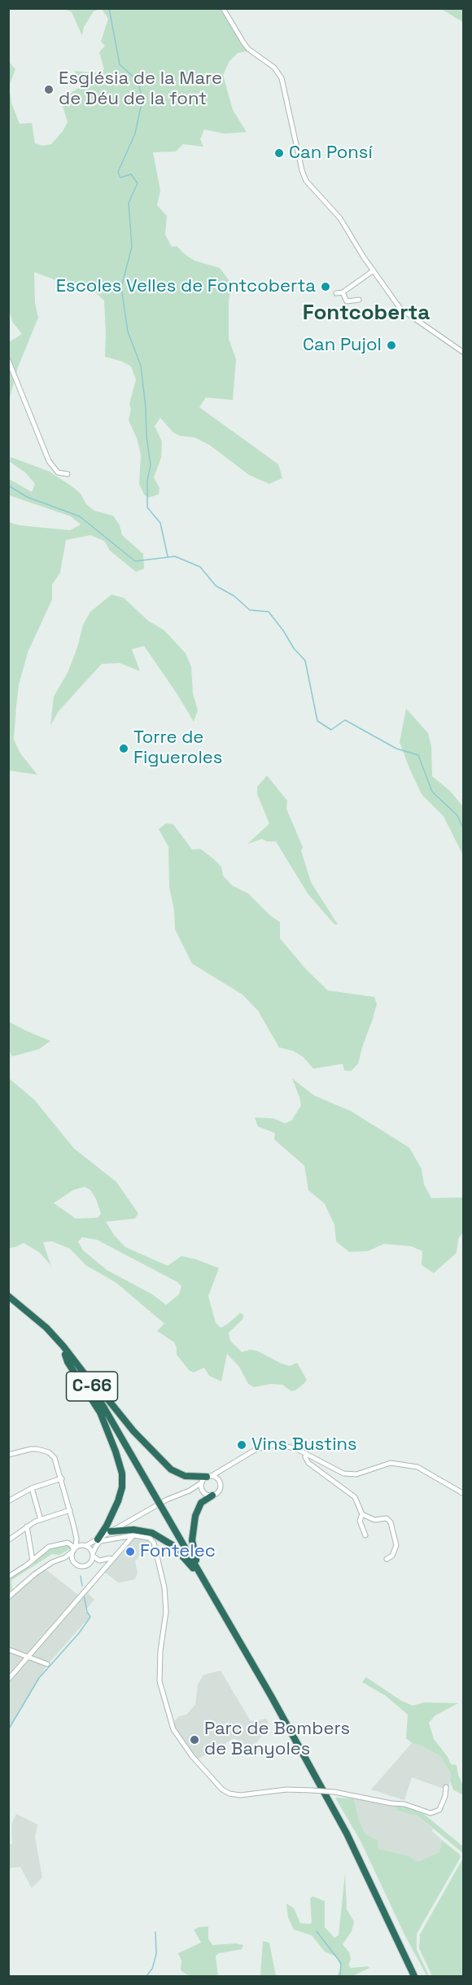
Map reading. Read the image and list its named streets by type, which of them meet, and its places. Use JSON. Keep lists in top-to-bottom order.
{
  "streets": {
    "highway": ["C-66"]
  },
  "districts": ["Fontcoberta"],
  "places": [
    "Església de la Mare de Déu de la font",
    "Can Ponsí",
    "Escoles Velles de Fontcoberta",
    "Can Pujol",
    "Torre de Figueroles",
    "Vins Bustins",
    "Fontelec",
    "Parc de Bombers de Banyoles"
  ]
}
